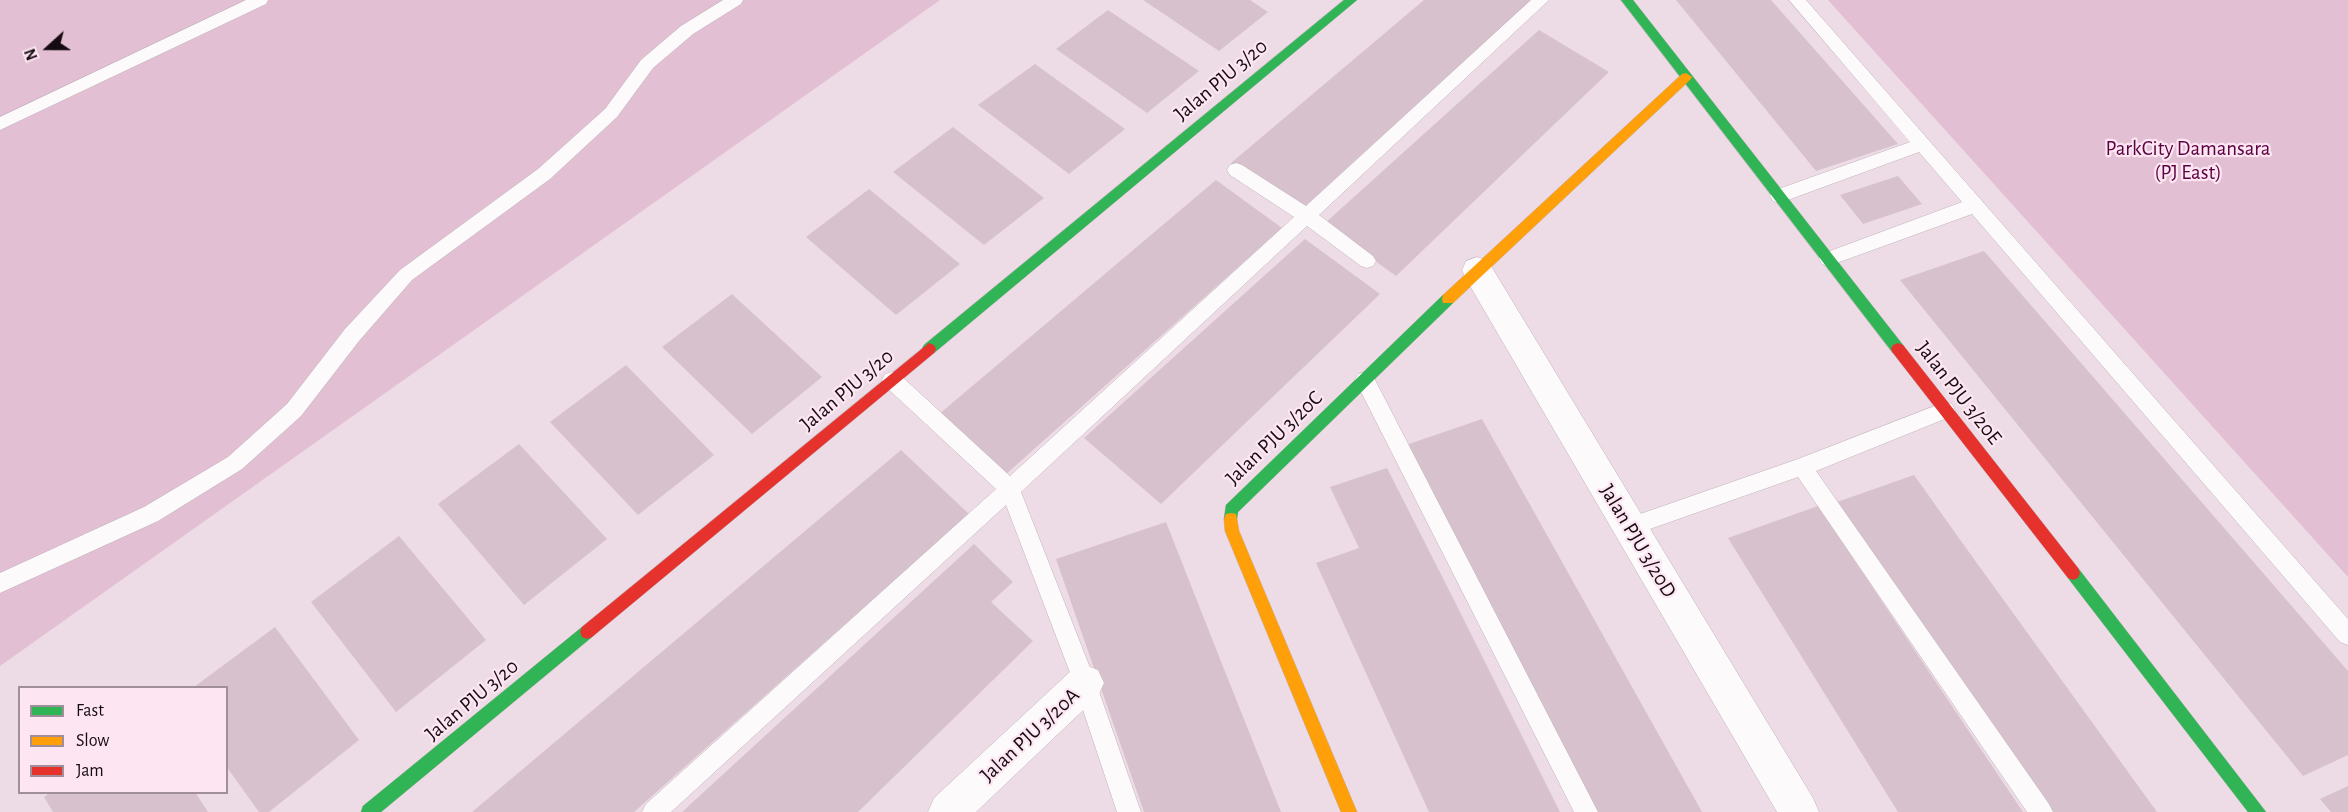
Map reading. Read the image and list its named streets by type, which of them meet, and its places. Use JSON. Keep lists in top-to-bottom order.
{
  "streets": {
    "street": [
      "Jalan PJU 3/20",
      "Jalan PJU 3/20E",
      "Jalan PJU 3/20C",
      "Jalan PJU 3/20D",
      "Jalan PJU 3/20A"
    ]
  },
  "crossings": [
    ["Jalan PJU 3/20E", "Jalan PJU 3/20C"],
    ["Jalan PJU 3/20C", "Jalan PJU 3/20D"]
  ],
  "parks": ["ParkCity Damansara (PJ East)"],
  "legend": ["Fast", "Slow", "Jam"],
  "north": "left"
}
